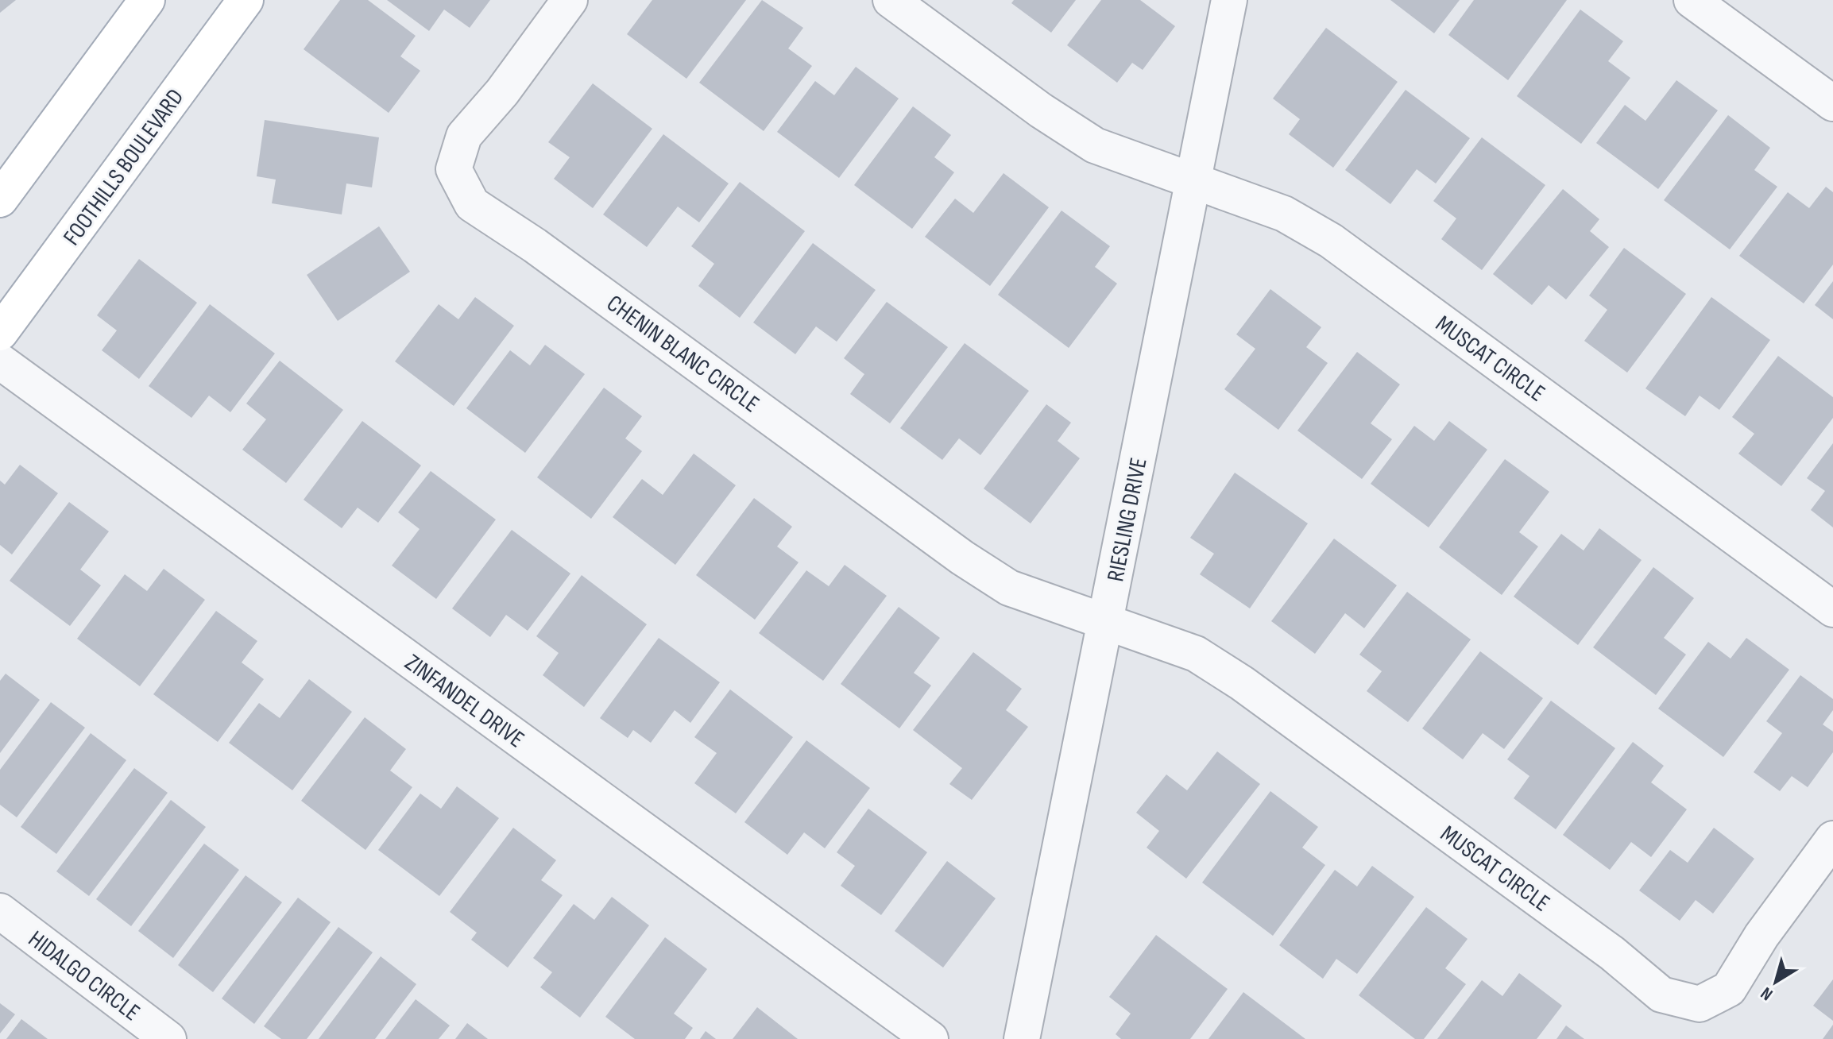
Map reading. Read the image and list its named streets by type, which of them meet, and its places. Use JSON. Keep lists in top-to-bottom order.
{
  "streets": {
    "main road": ["FOOTHILLS BOULEVARD"],
    "street": [
      "CHENIN BLANC CIRCLE",
      "MUSCAT CIRCLE",
      "RIESLING DRIVE",
      "ZINFANDEL DRIVE",
      "HIDALGO CIRCLE"
    ]
  },
  "crossings": [
    ["CHENIN BLANC CIRCLE", "MUSCAT CIRCLE"],
    ["CHENIN BLANC CIRCLE", "RIESLING DRIVE"],
    ["MUSCAT CIRCLE", "RIESLING DRIVE"]
  ],
  "north": "bottom left"
}
